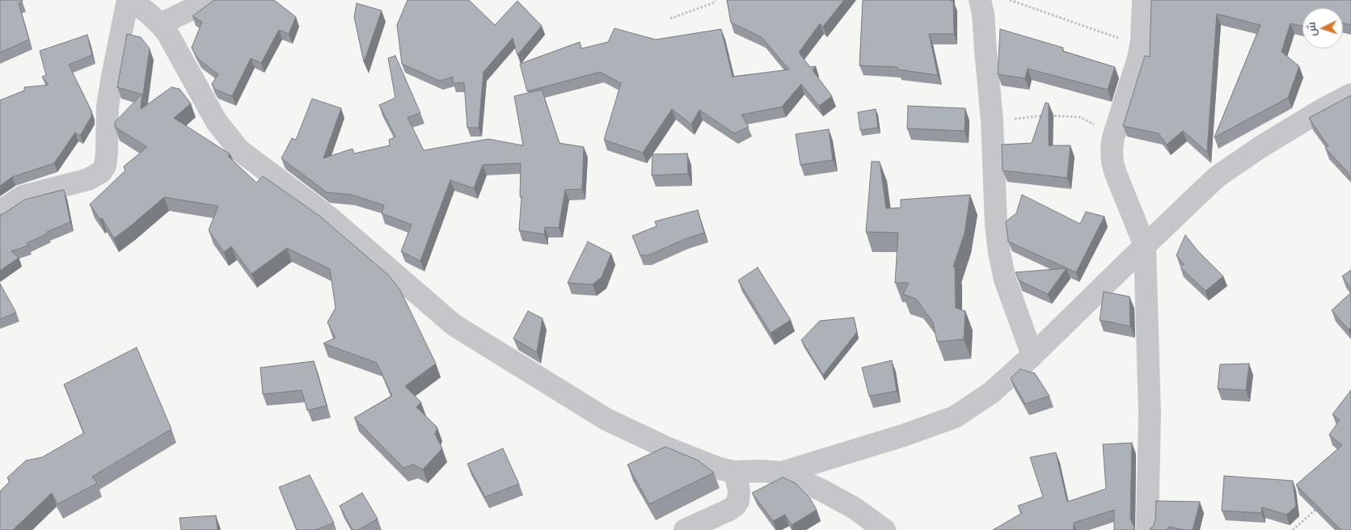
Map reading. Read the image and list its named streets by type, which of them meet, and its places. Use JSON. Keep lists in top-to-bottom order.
{
  "north": "left"
}
